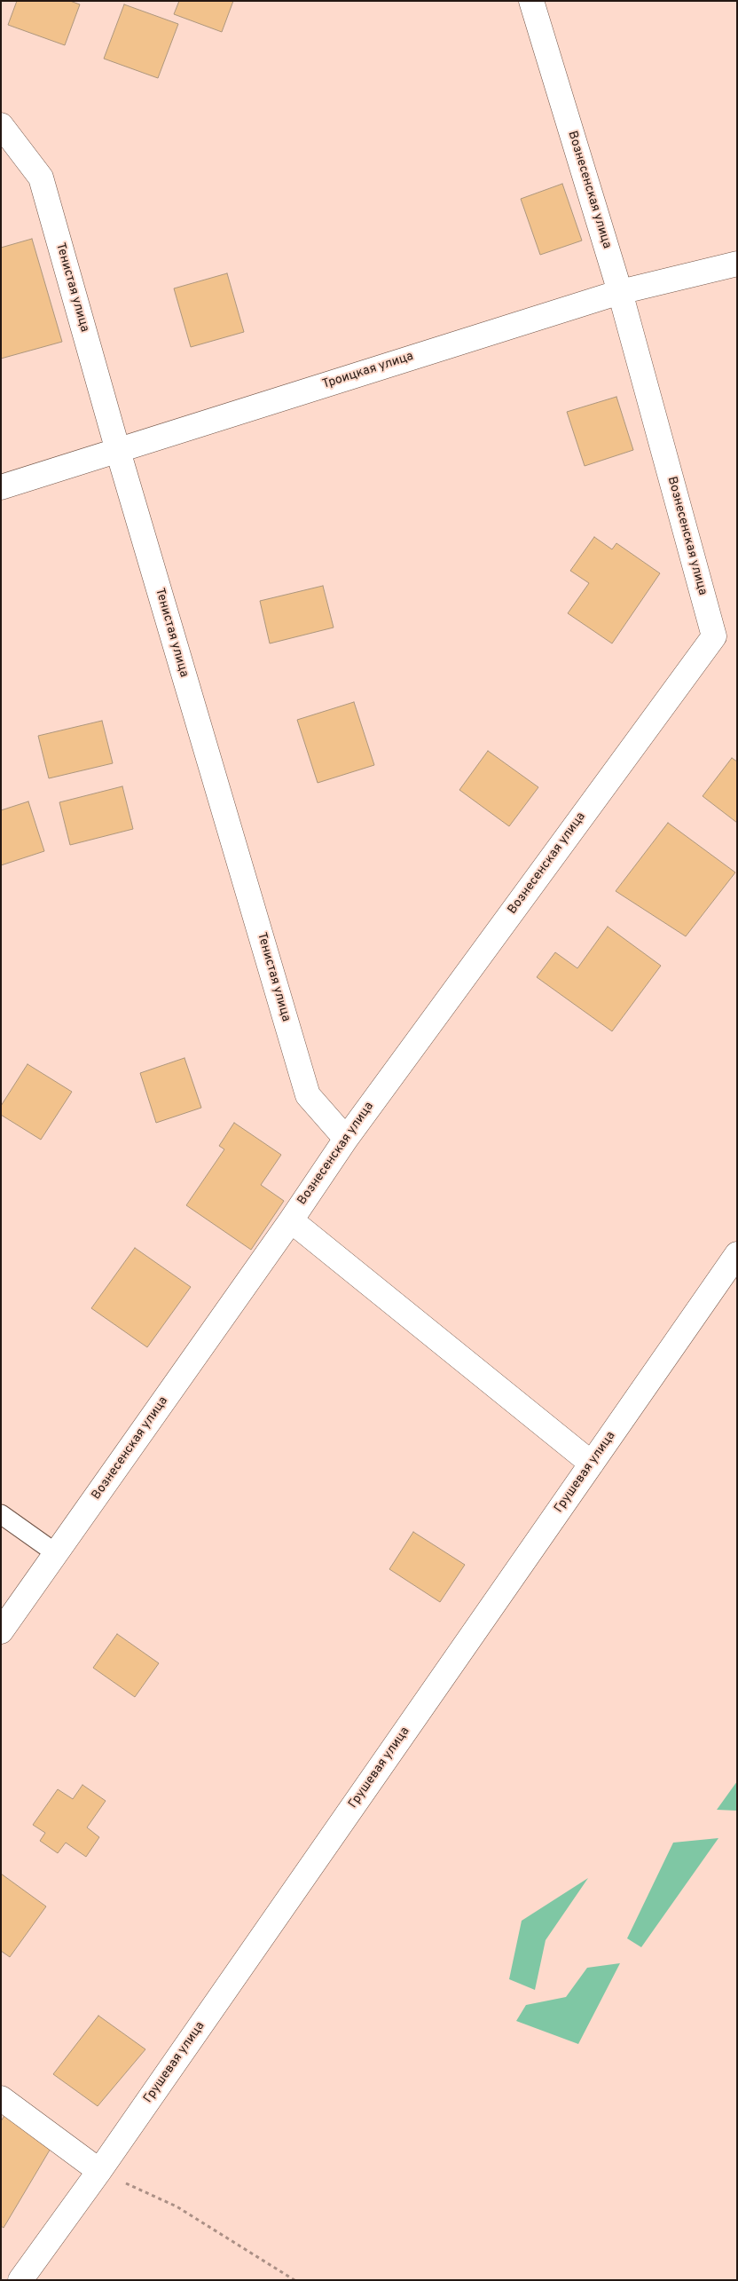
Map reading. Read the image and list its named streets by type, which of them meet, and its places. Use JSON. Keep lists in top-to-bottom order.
{
  "streets": {
    "street": [
      "Вознесенская улица",
      "Тенистая улица",
      "Троицкая улица",
      "Грушевая улица"
    ]
  },
  "crossings": [
    ["Вознесенская улица", "Тенистая улица"],
    ["Вознесенская улица", "Троицкая улица"],
    ["Тенистая улица", "Троицкая улица"]
  ]
}
